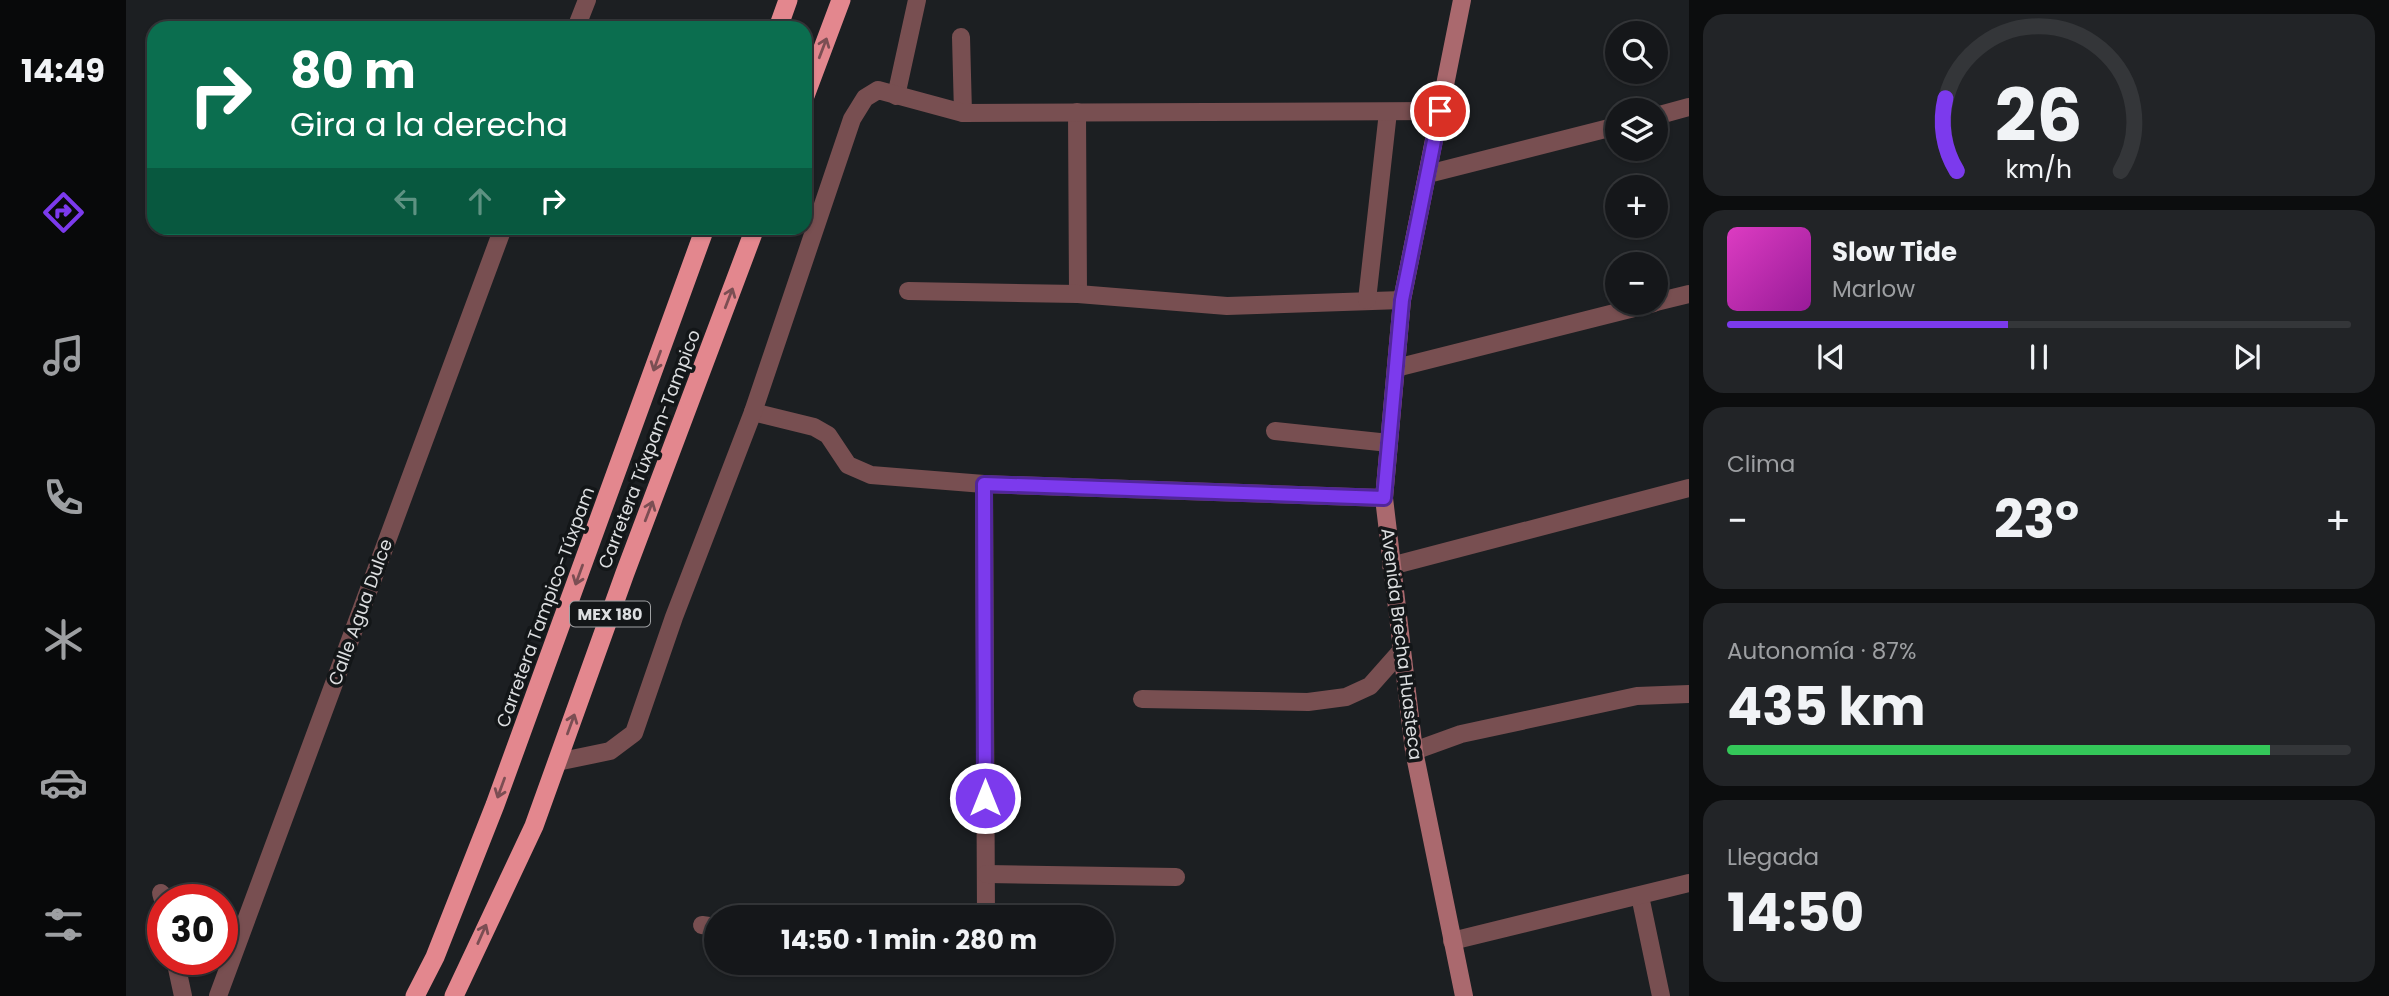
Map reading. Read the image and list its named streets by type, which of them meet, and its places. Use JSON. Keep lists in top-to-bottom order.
{
  "streets": {
    "highway": ["Carretera Túxpam-Tampico", "Carretera Tampico-Túxpam", "MEX 180"],
    "main road": ["Avenida Brecha Huasteca"],
    "street": ["Calle Agua Dulce"]
  },
  "one_way": ["Carretera Túxpam-Tampico", "Carretera Tampico-Túxpam"],
  "page": {
    "tabs": "14:49",
    "map_buttons": ["+", "−"],
    "turn": ["80 m", "Gira a la derecha"],
    "song": ["Slow Tide", "Marlow"],
    "tile": [
      "Clima",
      ["Autonomía · 87%", "435 km"],
      ["Llegada", "14:50"]
    ],
    "heat": ["−", "23°", "+"],
    "limit": "30",
    "trip": "14:50 · 1 min · 280 m",
    "gauge": ["26", "km/h"]
  }
}
